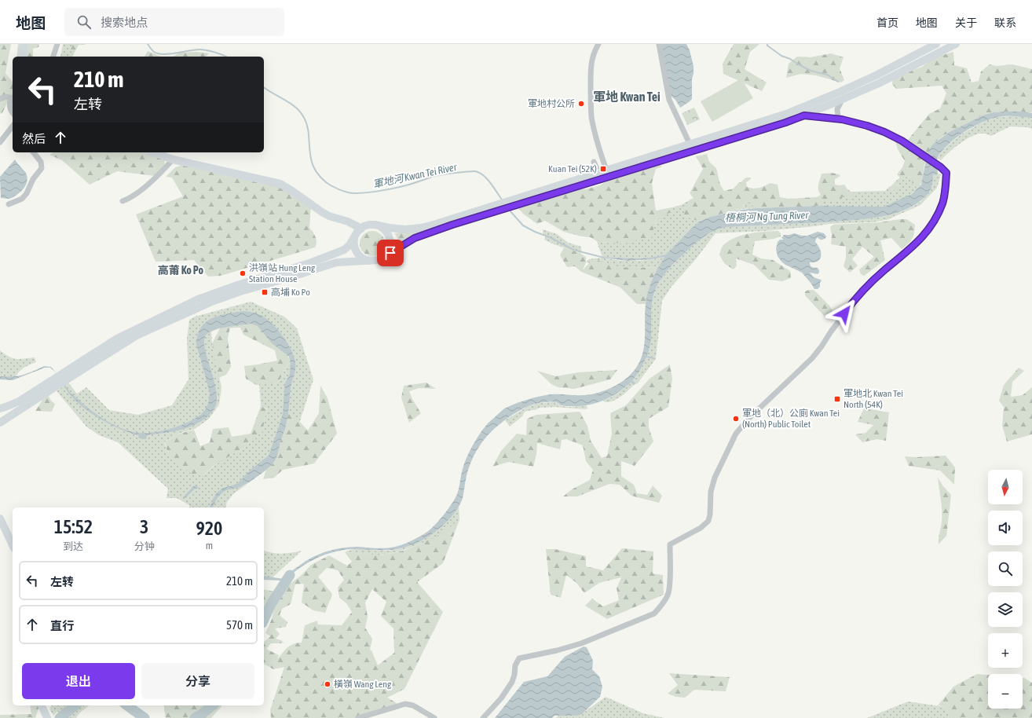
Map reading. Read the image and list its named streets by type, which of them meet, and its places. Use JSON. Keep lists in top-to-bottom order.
{
  "districts": ["軍地 Kwan Tei", "高莆 Ko Po"],
  "water": ["軍地河 Kwan Tei River", "梧桐河 Ng Tung River"],
  "places": {
    "other": [
      "軍地村公所",
      "洪嶺站 Hung Leng Station House",
      "軍地（北）公廁 Kwan Tei (North) Public Toilet",
      "橫嶺 Wang Leng"
    ],
    "transit": ["Kuan Tei (52K)", "高埔 Ko Po", "軍地北 Kwan Tei North (54K)"]
  },
  "north": "bottom",
  "page": {
    "header": "地图",
    "search": "搜索地点",
    "nav": [
      "首页",
      "地图",
      "关于",
      "联系"
    ],
    "turn": ["210 m", "左转"],
    "then": "然后",
    "map_buttons": ["+", "−"],
    "eta": [
      "15:52",
      "到达",
      "3",
      "分钟",
      "920",
      "m"
    ],
    "list": [
      {
        "name": "左转",
        "value": "210 m"
      },
      {
        "name": "直行",
        "value": "570 m"
      }
    ],
    "buttons": ["退出", "分享"]
  }
}
